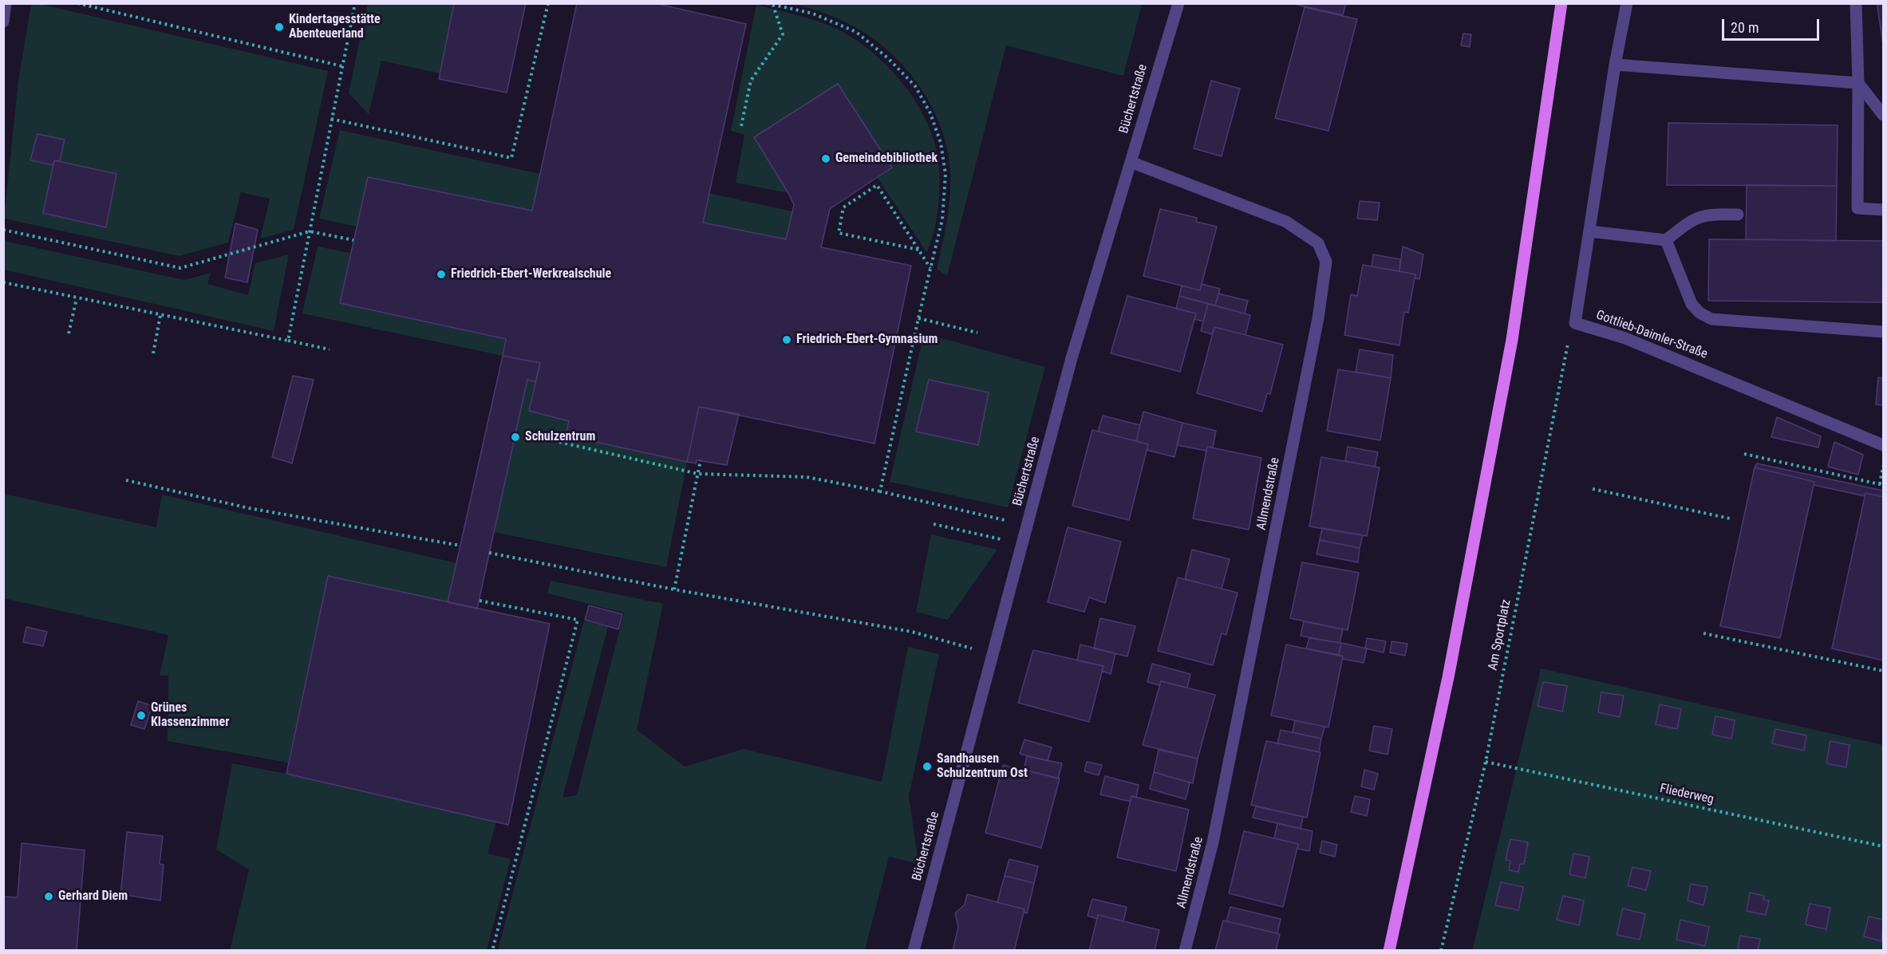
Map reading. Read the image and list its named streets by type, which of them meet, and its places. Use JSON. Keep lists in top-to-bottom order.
{
  "streets": {
    "street": ["Büchertstraße", "Gottlieb-Daimler-Straße", "Allmendstraße"],
    "path": ["Am Sportplatz", "Fliederweg"]
  },
  "crossings": [
    ["Büchertstraße", "Allmendstraße"],
    ["Gottlieb-Daimler-Straße", "Am Sportplatz"],
    ["Am Sportplatz", "Fliederweg"]
  ],
  "places": [
    "Kindertagesstätte Abenteuerland",
    "Gemeindebibliothek",
    "Friedrich-Ebert-Werkrealschule",
    "Friedrich-Ebert-Gymnasium",
    "Schulzentrum",
    "Grünes Klassenzimmer",
    "Sandhausen Schulzentrum Ost",
    "Gerhard Diem"
  ],
  "scale_bar": "20 m"
}
